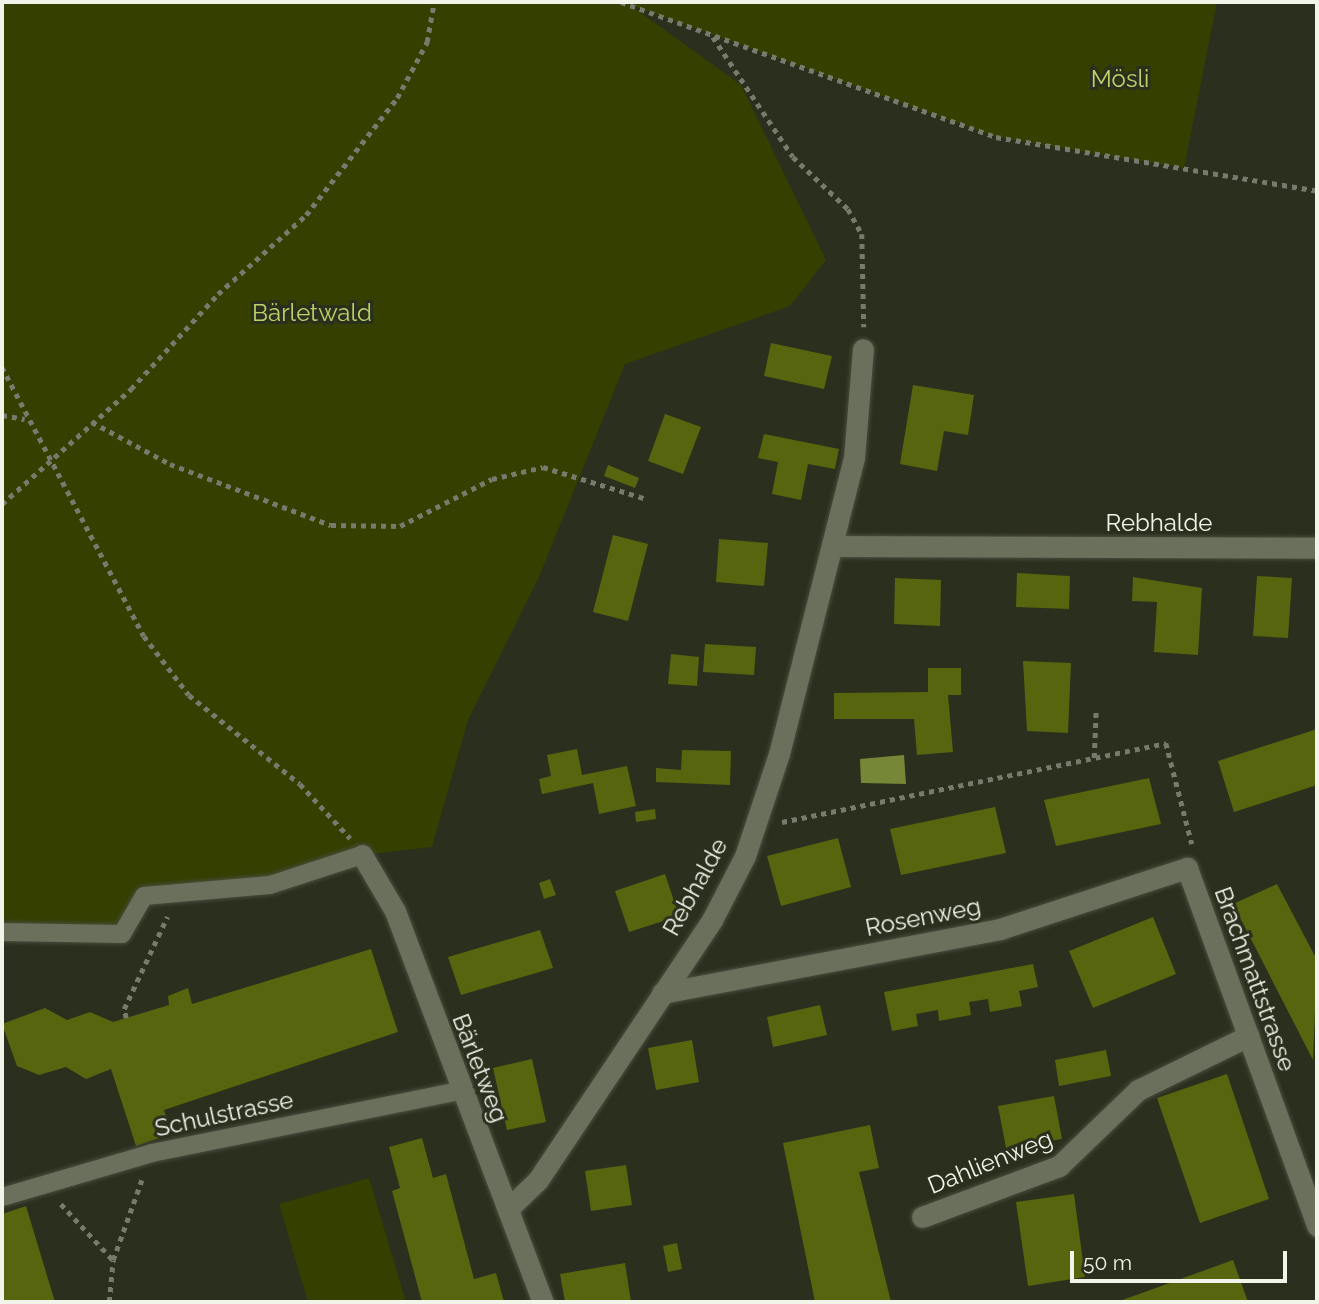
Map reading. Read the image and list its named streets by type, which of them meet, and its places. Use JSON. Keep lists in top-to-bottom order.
{
  "streets": {
    "street": [
      "Rebhalde",
      "Rosenweg",
      "Brachmattstrasse",
      "Bärletweg",
      "Dahlienweg"
    ],
    "lane": ["Schulstrasse"]
  },
  "crossings": [
    ["Rebhalde", "Rosenweg"],
    ["Rebhalde", "Bärletweg"],
    ["Rosenweg", "Brachmattstrasse"],
    ["Brachmattstrasse", "Dahlienweg"],
    ["Bärletweg", "Schulstrasse"]
  ],
  "parks": ["Mösli", "Bärletwald"],
  "scale_bar": "50 m"
}
